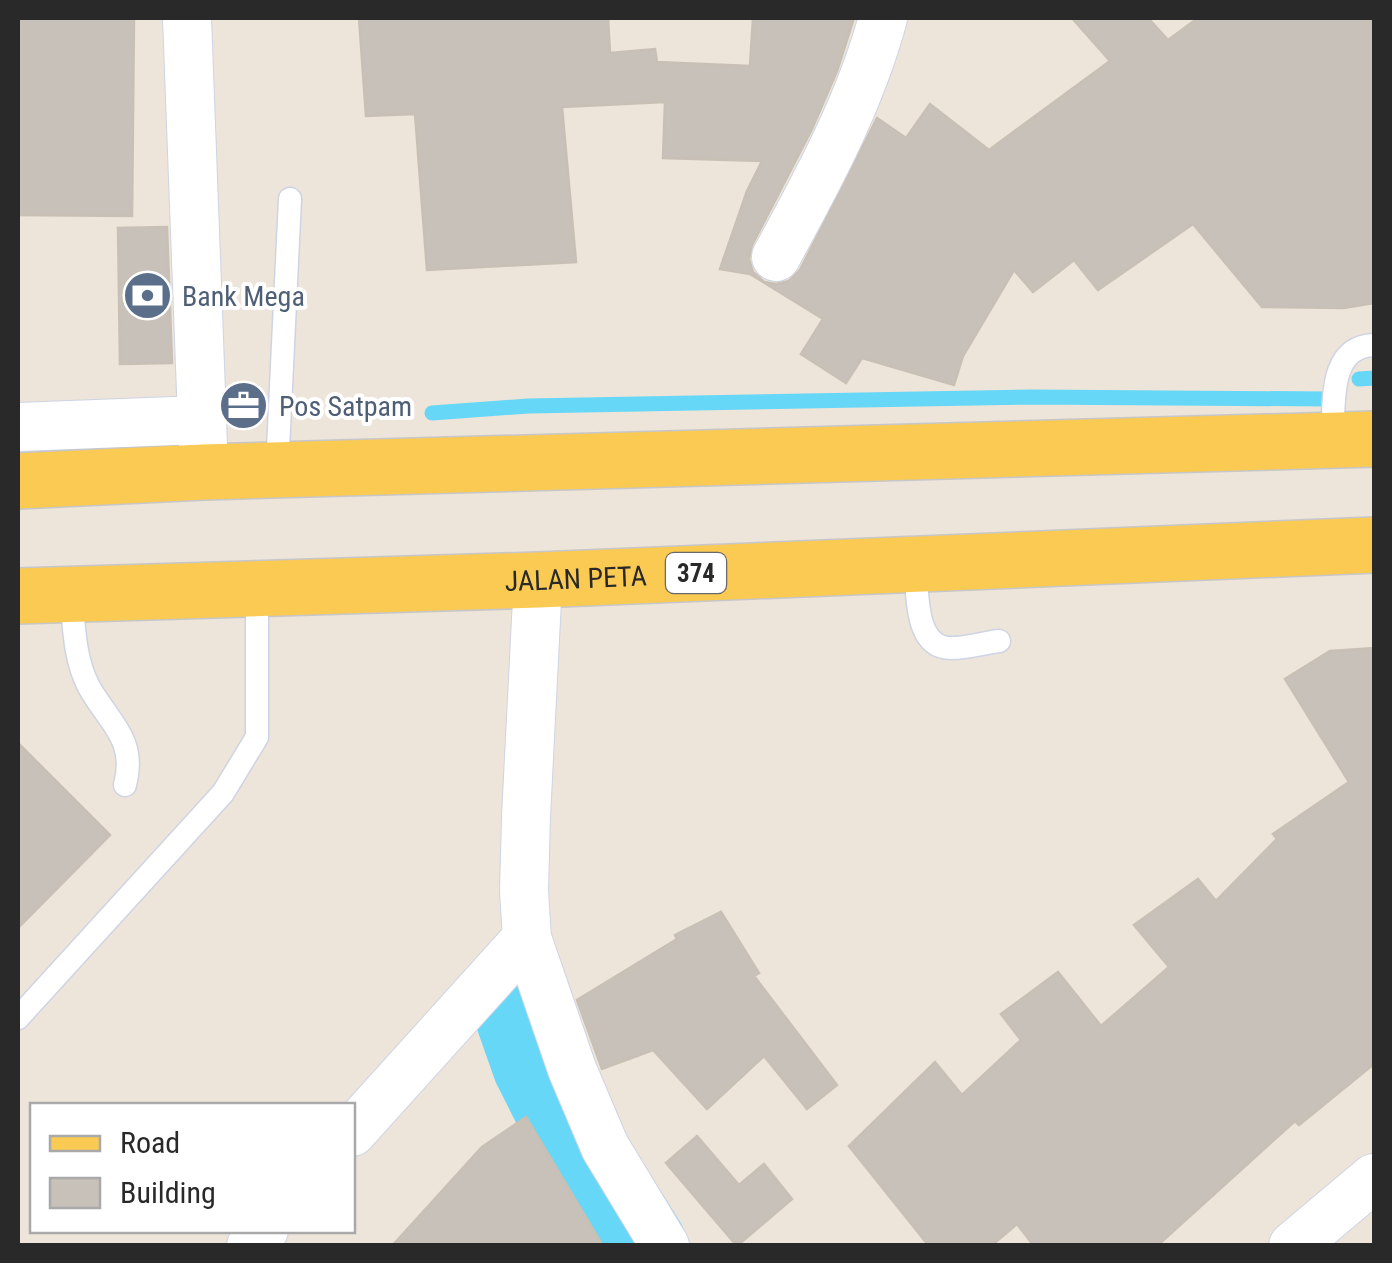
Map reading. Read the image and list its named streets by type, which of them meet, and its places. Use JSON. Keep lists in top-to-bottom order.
{
  "streets": {
    "main road": ["374", "JALAN PETA"]
  },
  "places": {
    "bank": ["Bank Mega"],
    "office": ["Pos Satpam"]
  },
  "legend": ["Road", "Building"]
}
